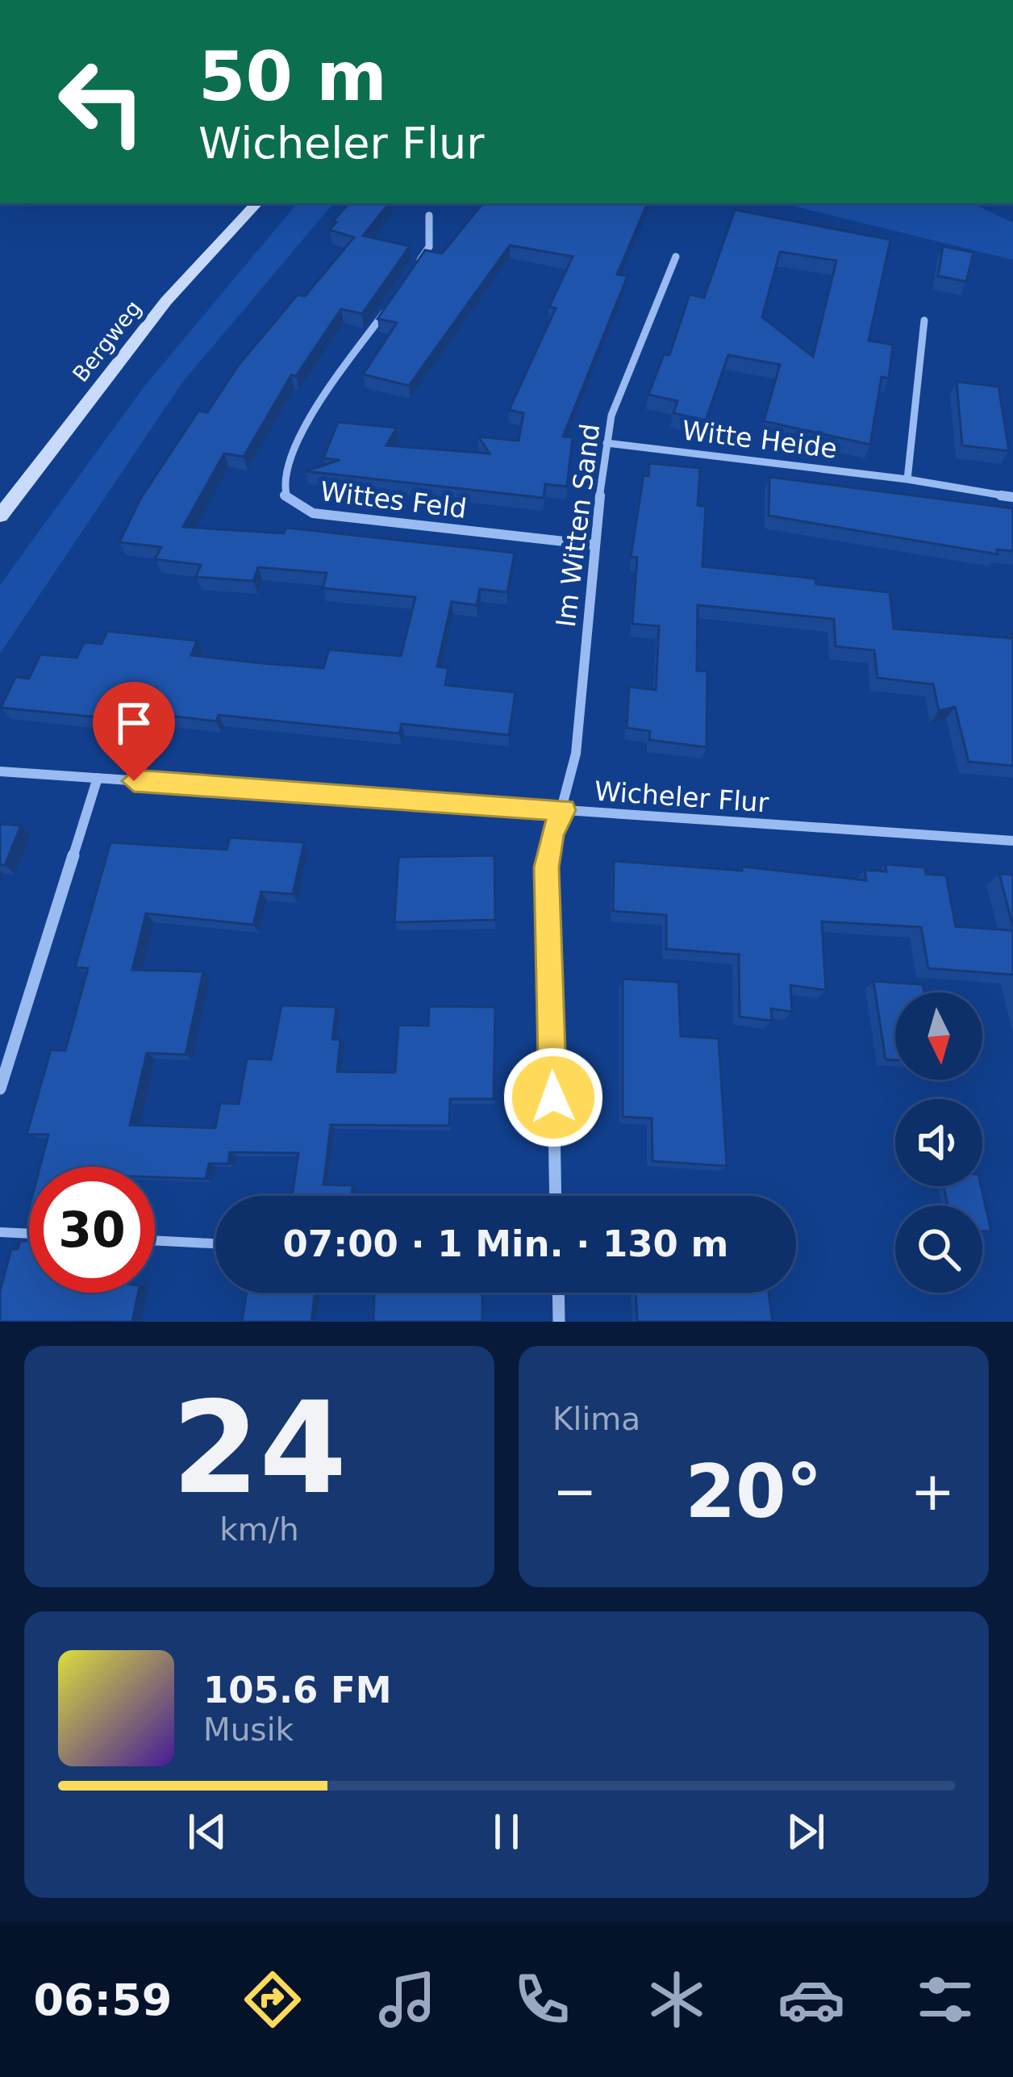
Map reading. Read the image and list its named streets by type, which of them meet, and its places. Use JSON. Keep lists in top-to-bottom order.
{
  "streets": {
    "main road": ["Bergweg"],
    "street": [
      "Witte Heide",
      "Wittes Feld",
      "Im Witten Sand",
      "Wicheler Flur"
    ]
  },
  "crossings": [
    ["Witte Heide", "Im Witten Sand"],
    ["Wittes Feld", "Im Witten Sand"],
    ["Im Witten Sand", "Wicheler Flur"]
  ],
  "north": "bottom",
  "page": {
    "turn": ["50 m", "Wicheler Flur"],
    "limit": "30",
    "trip": "07:00 · 1 Min. · 130 m",
    "tile": [
      ["24", "km/h"],
      "Klima"
    ],
    "heat": ["−", "20°", "+"],
    "song": ["105.6 FM", "Musik"],
    "tabs": "06:59"
  }
}
